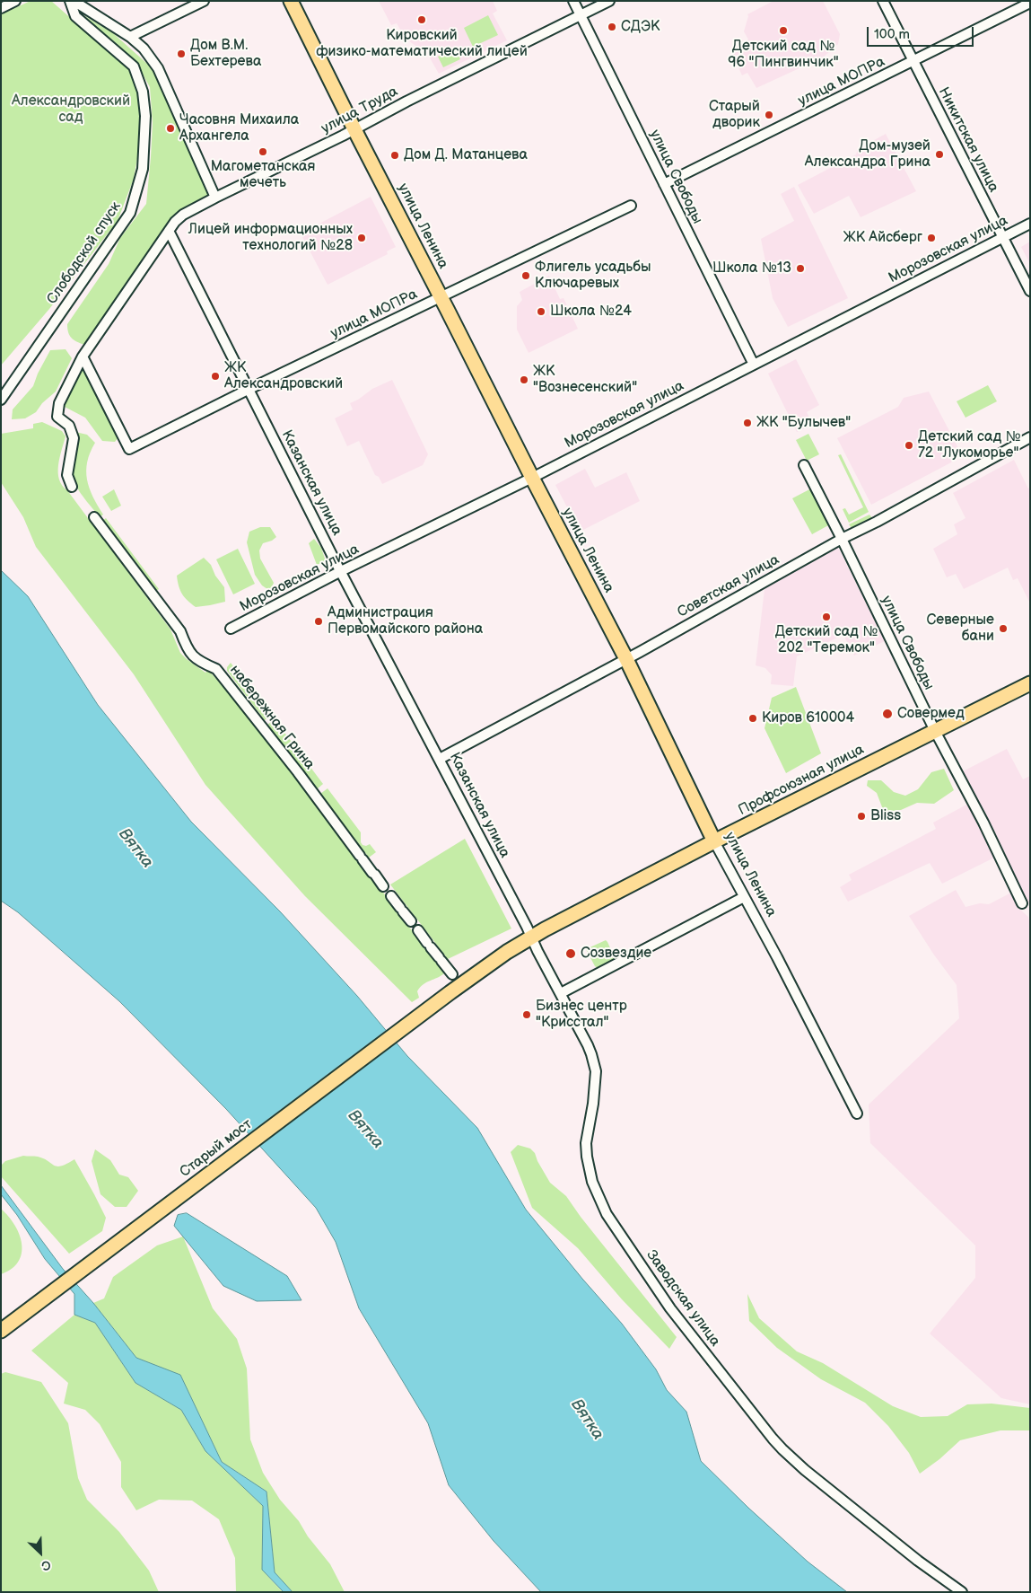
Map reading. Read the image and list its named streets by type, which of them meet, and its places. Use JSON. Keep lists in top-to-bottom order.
{
  "streets": {
    "main road": ["улица Ленина", "Профсоюзная улица", "Старый мост"],
    "street": [
      "улица МОПРа",
      "улица Труда",
      "Никитская улица",
      "улица Свободы",
      "Морозовская улица",
      "Слободской спуск",
      "Казанская улица",
      "Советская улица",
      "набережная Грина",
      "Заводская улица"
    ]
  },
  "crossings": [
    ["улица МОПРа", "улица Труда"],
    ["улица МОПРа", "Никитская улица"],
    ["улица МОПРа", "улица Свободы"],
    ["улица МОПРа", "улица Ленина"],
    ["улица МОПРа", "Казанская улица"],
    ["улица Труда", "улица Свободы"],
    ["улица Труда", "улица Ленина"],
    ["улица Труда", "Казанская улица"],
    ["Никитская улица", "Морозовская улица"],
    ["улица Свободы", "Морозовская улица"],
    ["улица Свободы", "Советская улица"],
    ["улица Свободы", "Профсоюзная улица"],
    ["улица Ленина", "Морозовская улица"],
    ["улица Ленина", "Советская улица"],
    ["улица Ленина", "Профсоюзная улица"],
    ["Морозовская улица", "Казанская улица"],
    ["Казанская улица", "Советская улица"],
    ["Казанская улица", "Профсоюзная улица"],
    ["Казанская улица", "Заводская улица"],
    ["Профсоюзная улица", "Старый мост"],
    ["Профсоюзная улица", "Заводская улица"]
  ],
  "water": ["Вятка"],
  "parks": ["Александровский сад"],
  "places": [
    "Кировский физико-математический лицей",
    "СДЭК",
    "Детский сад № 96 \"Пингвинчик\"",
    "Дом В.М. Бехтерева",
    "Старый дворик",
    "Часовня Михаила Архангела",
    "Магометанская мечеть",
    "Дом-музей Александра Грина",
    "Дом Д. Матанцева",
    "Лицей информационных технологий №28",
    "ЖК Айсберг",
    "Школа №13",
    "Флигель усадьбы Ключаревых",
    "Школа №24",
    "ЖК Александровский",
    "ЖК \"Вознесенский\"",
    "ЖК \"Булычев\"",
    "Детский сад № 72 \"Лукоморье\"",
    "Детский сад № 202 \"Теремок\"",
    "Администрация Первомайского района",
    "Северные бани",
    "Совермед",
    "Киров 610004",
    "Bliss",
    "Созвездие",
    "Бизнес центр \"Крисстал\""
  ],
  "scale_bar": "100 m",
  "north": "bottom right"
}
